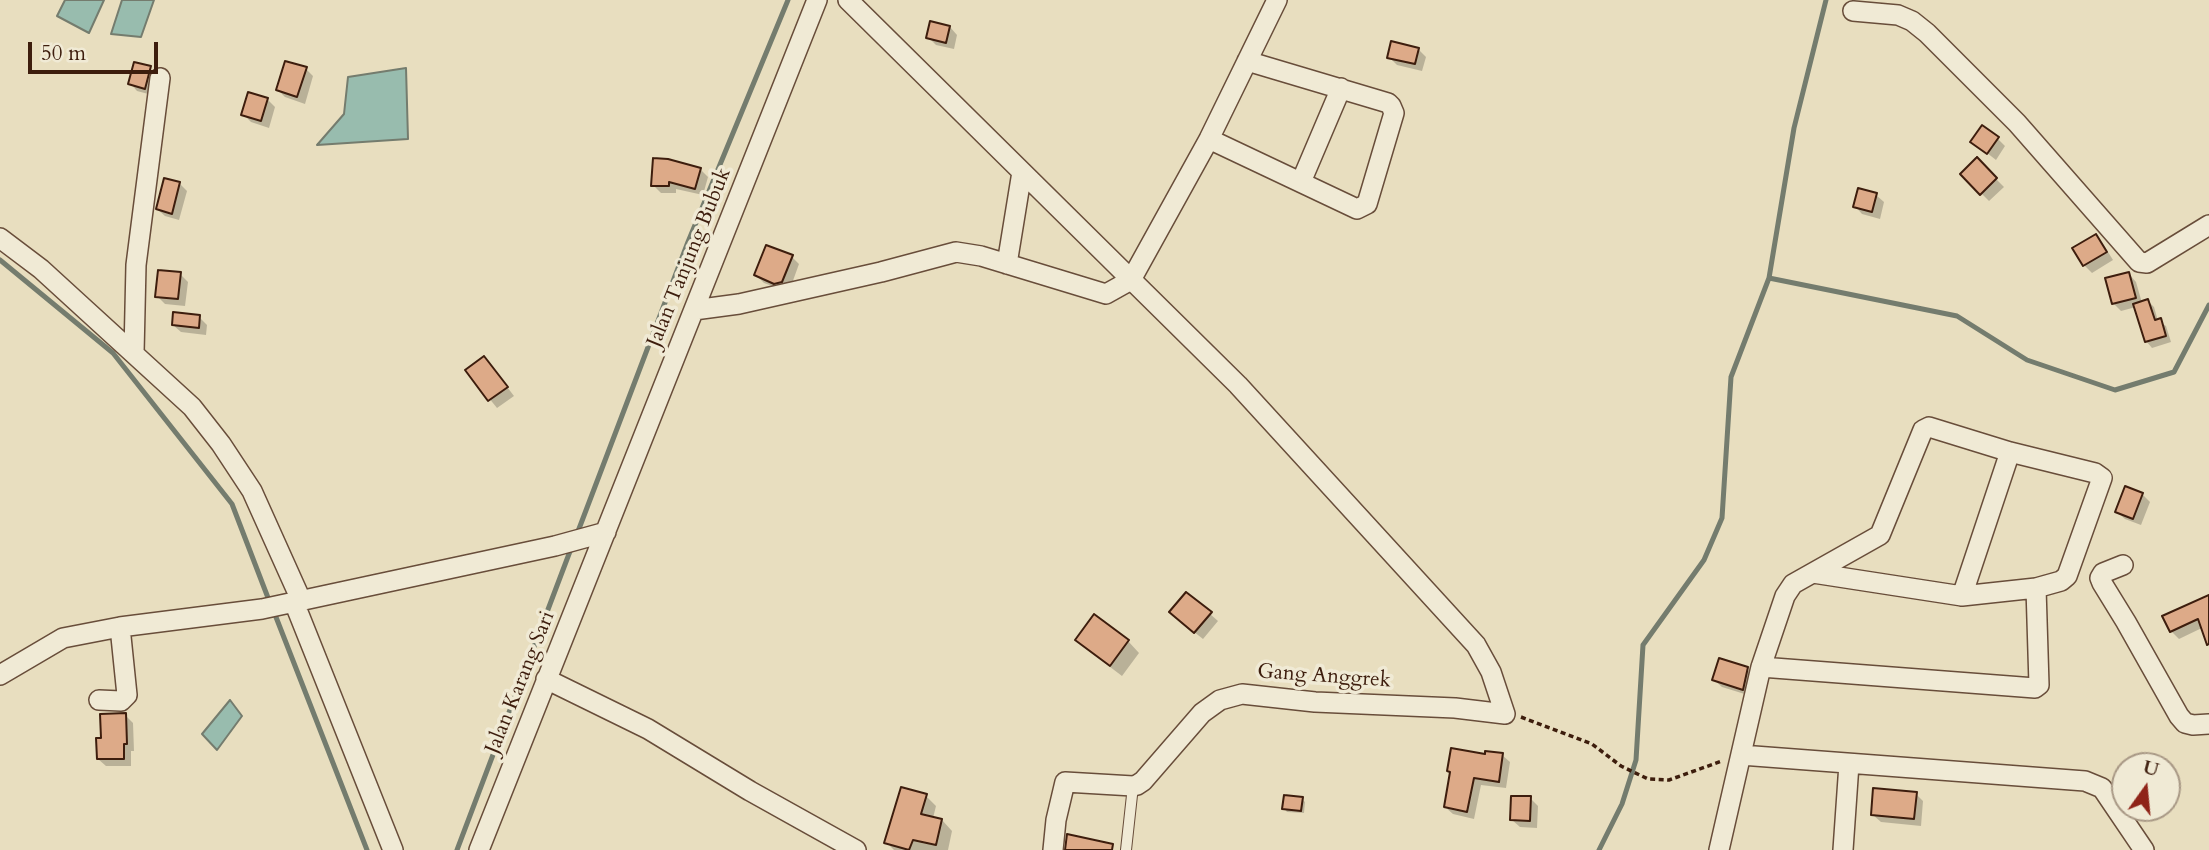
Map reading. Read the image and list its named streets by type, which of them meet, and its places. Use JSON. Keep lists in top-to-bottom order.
{
  "streets": {
    "street": ["Jalan Tanjung Bubuk", "Gang Anggrek", "Jalan Karang Sari"]
  },
  "crossings": [
    ["Jalan Tanjung Bubuk", "Jalan Karang Sari"]
  ],
  "scale_bar": "50 m",
  "north": "top"
}
